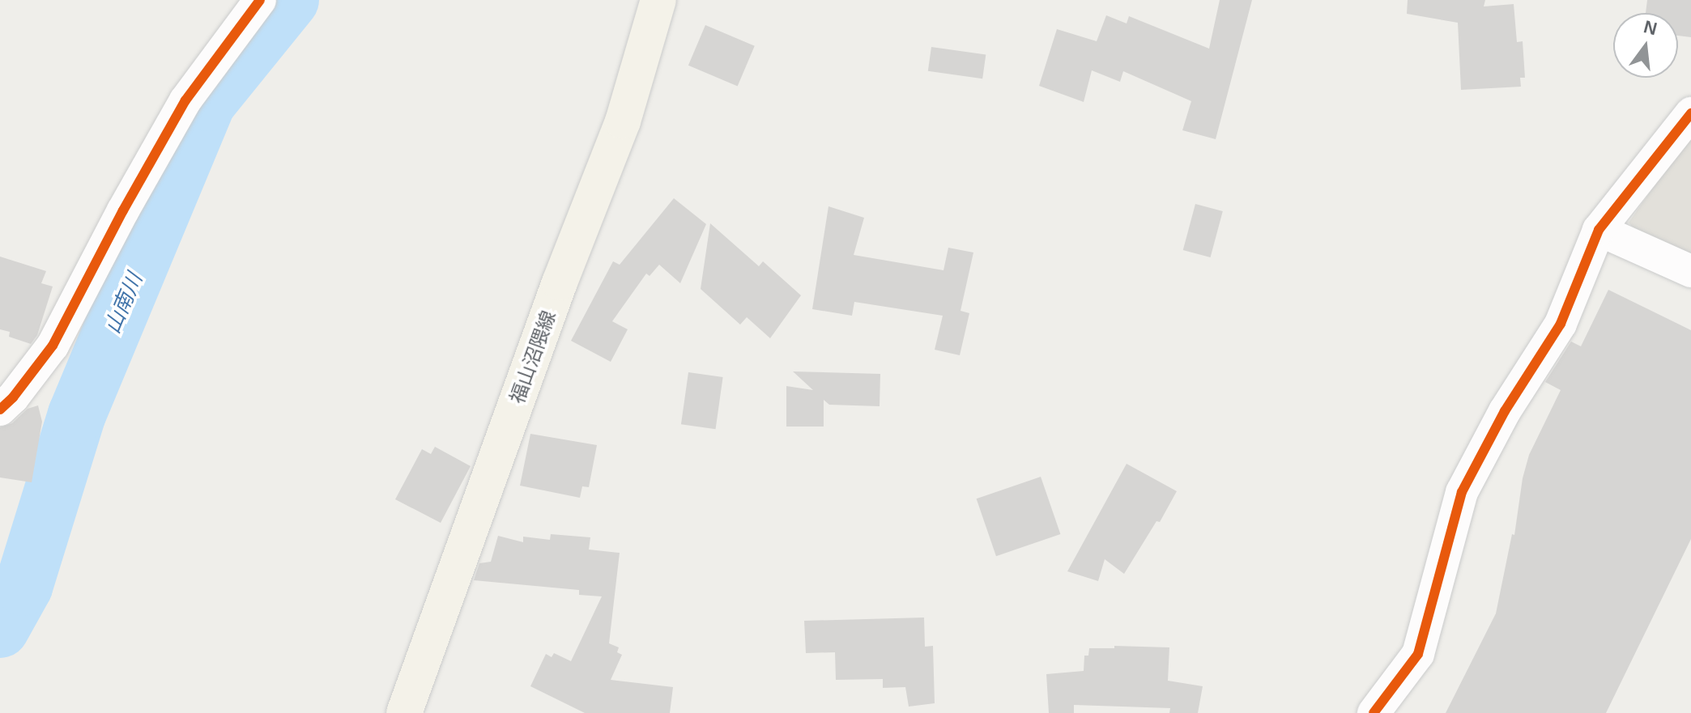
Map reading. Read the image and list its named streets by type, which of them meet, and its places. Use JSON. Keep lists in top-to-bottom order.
{
  "streets": {
    "main road": ["福山沼隈線"]
  },
  "water": ["山南川"],
  "north": "top"
}
